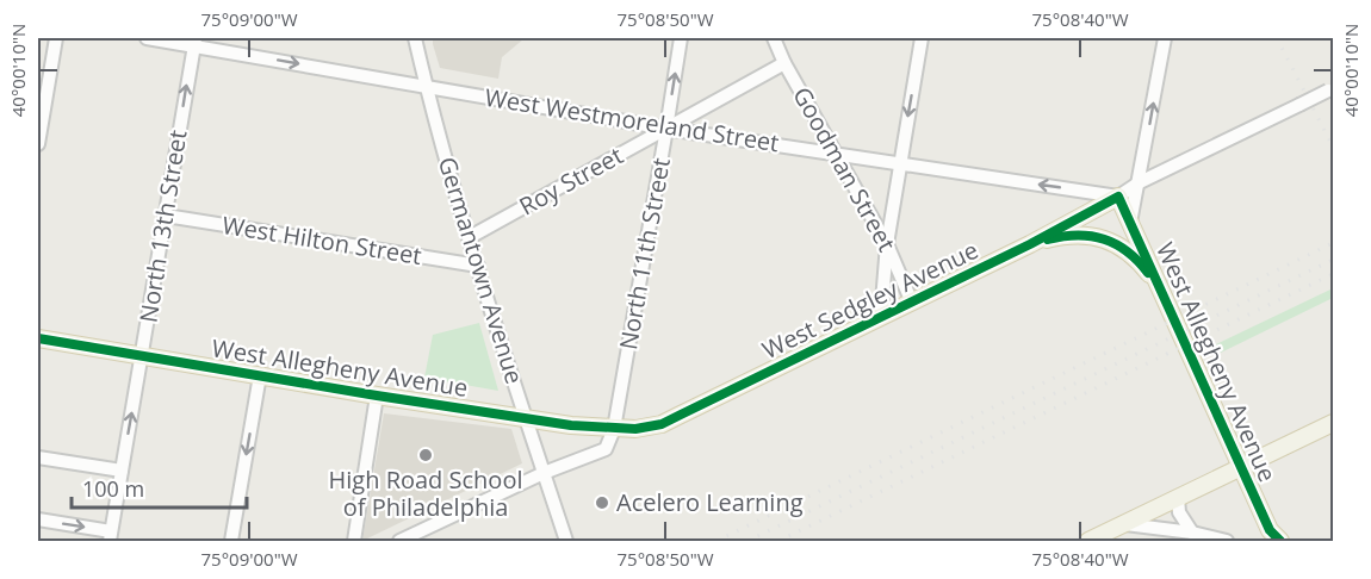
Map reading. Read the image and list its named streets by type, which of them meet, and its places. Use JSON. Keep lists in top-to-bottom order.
{
  "streets": {
    "main road": ["West Sedgley Avenue", "West Allegheny Avenue"],
    "street": [
      "West Westmoreland Street",
      "Goodman Street",
      "Roy Street",
      "North 13th Street",
      "West Hilton Street",
      "North 11th Street",
      "Germantown Avenue"
    ]
  },
  "crossings": [
    ["West Westmoreland Street", "Goodman Street"],
    ["West Westmoreland Street", "Roy Street"],
    ["West Westmoreland Street", "North 13th Street"],
    ["West Westmoreland Street", "North 11th Street"],
    ["West Westmoreland Street", "Germantown Avenue"],
    ["West Westmoreland Street", "West Sedgley Avenue"],
    ["West Westmoreland Street", "West Allegheny Avenue"],
    ["Goodman Street", "Roy Street"],
    ["Goodman Street", "West Sedgley Avenue"],
    ["Roy Street", "North 11th Street"],
    ["Roy Street", "Germantown Avenue"],
    ["North 13th Street", "West Hilton Street"],
    ["North 13th Street", "West Allegheny Avenue"],
    ["West Hilton Street", "Germantown Avenue"],
    ["North 11th Street", "West Allegheny Avenue"],
    ["Germantown Avenue", "West Allegheny Avenue"],
    ["West Sedgley Avenue", "West Allegheny Avenue"]
  ],
  "one_way": ["North 13th Street"],
  "places": ["High Road School of Philadelphia", "Acelero Learning"],
  "scale_bar": "100 m",
  "coordinates": [
    "75°09'00\"W",
    "75°08'50\"W",
    "75°08'40\"W",
    "40°00'10\"N"
  ]
}
